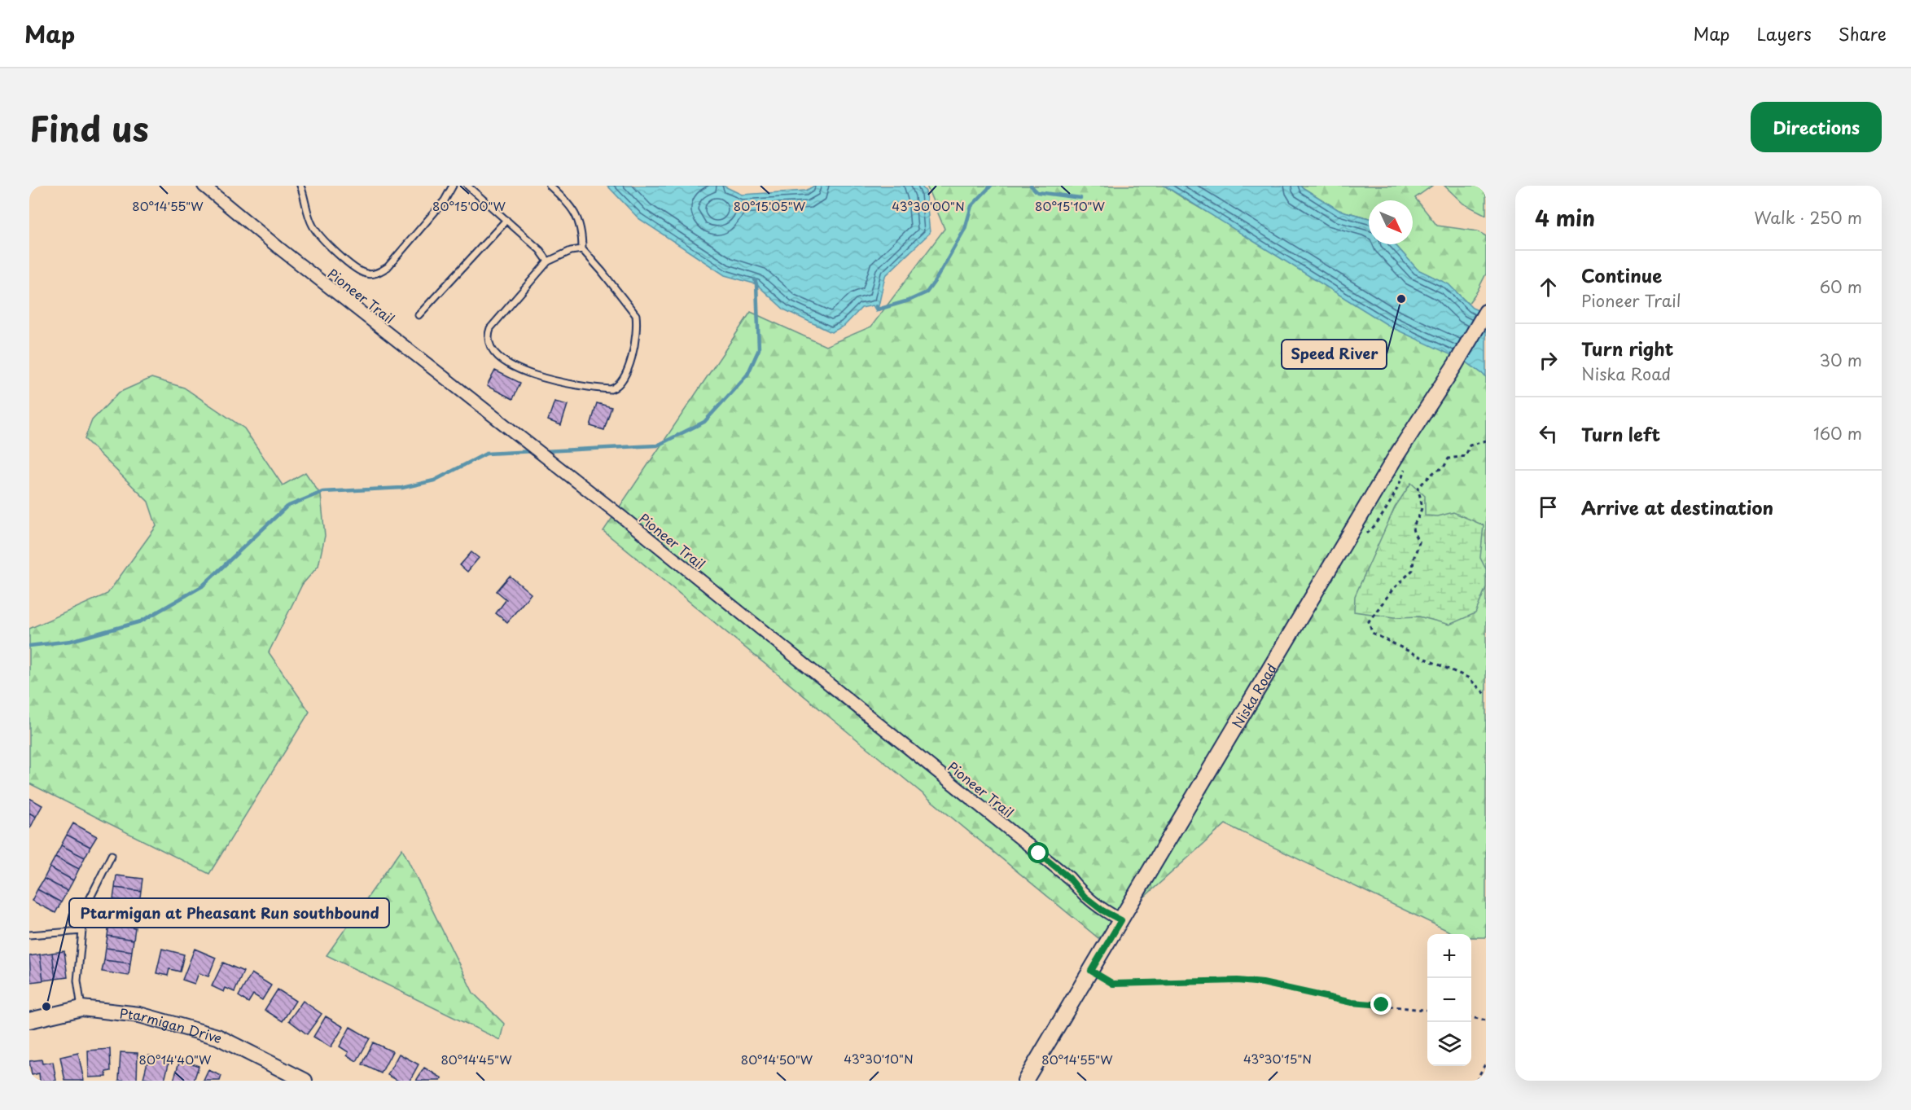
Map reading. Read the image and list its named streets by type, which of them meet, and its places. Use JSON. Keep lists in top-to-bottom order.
{
  "streets": {
    "street": ["Pioneer Trail", "Niska Road", "Ptarmigan Drive"]
  },
  "crossings": [
    ["Pioneer Trail", "Niska Road"]
  ],
  "places": ["Speed River", "Ptarmigan at Pheasant Run southbound"],
  "north": "bottom right",
  "page": {
    "header": "Map",
    "nav": ["Map", "Layers", "Share"],
    "title": "Find us",
    "buttons": "Directions",
    "heading": ["4 min", "Walk · 250 m"],
    "list": [
      ["Continue", "Pioneer Trail", "60 m"],
      ["Turn right", "Niska Road", "30 m"],
      ["Turn left", "160 m"],
      "Arrive at destination"
    ],
    "map_buttons": ["+", "−"]
  },
  "coordinates": [
    "80°14'55\"W",
    "80°15'00\"W",
    "80°15'10\"W",
    "80°15'05\"W",
    "43°30'00\"N",
    "43°30'10\"N",
    "43°30'15\"N",
    "80°14'40\"W",
    "80°14'45\"W",
    "80°14'50\"W"
  ]
}
